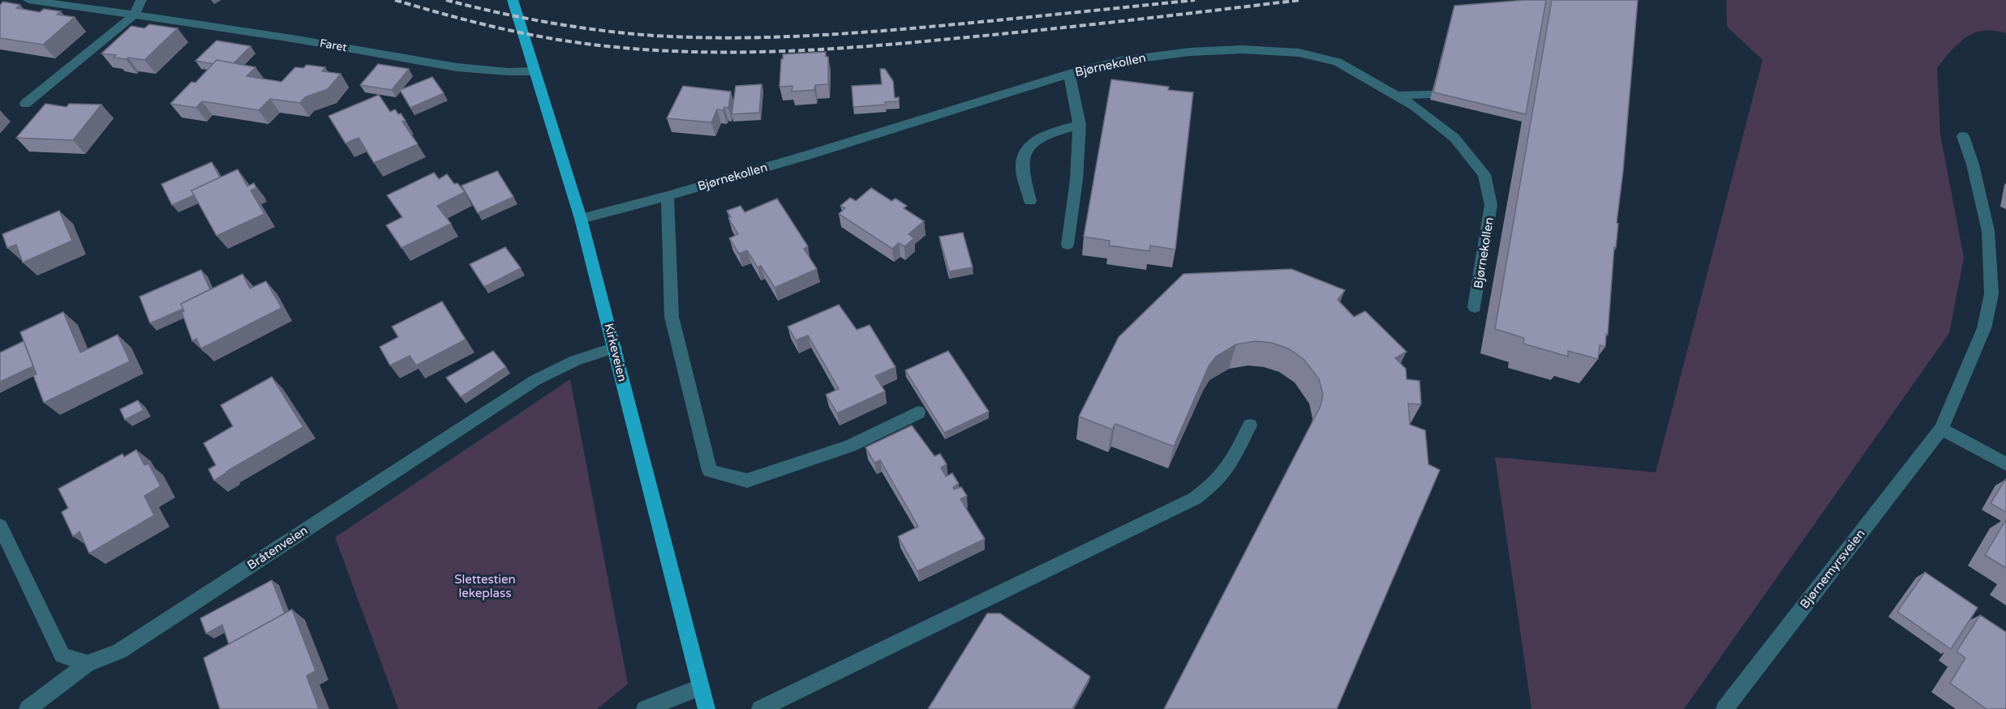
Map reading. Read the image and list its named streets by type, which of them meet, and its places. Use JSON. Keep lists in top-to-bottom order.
{
  "streets": {
    "main road": ["Kirkeveien"],
    "street": [
      "Faret",
      "Bjørnekollen",
      "Bråtenveien",
      "Bjørnemyrsveien"
    ]
  },
  "crossings": [
    ["Faret", "Kirkeveien"],
    ["Bjørnekollen", "Kirkeveien"],
    ["Kirkeveien", "Bråtenveien"]
  ],
  "parks": ["Slettestien lekeplass"]
}
